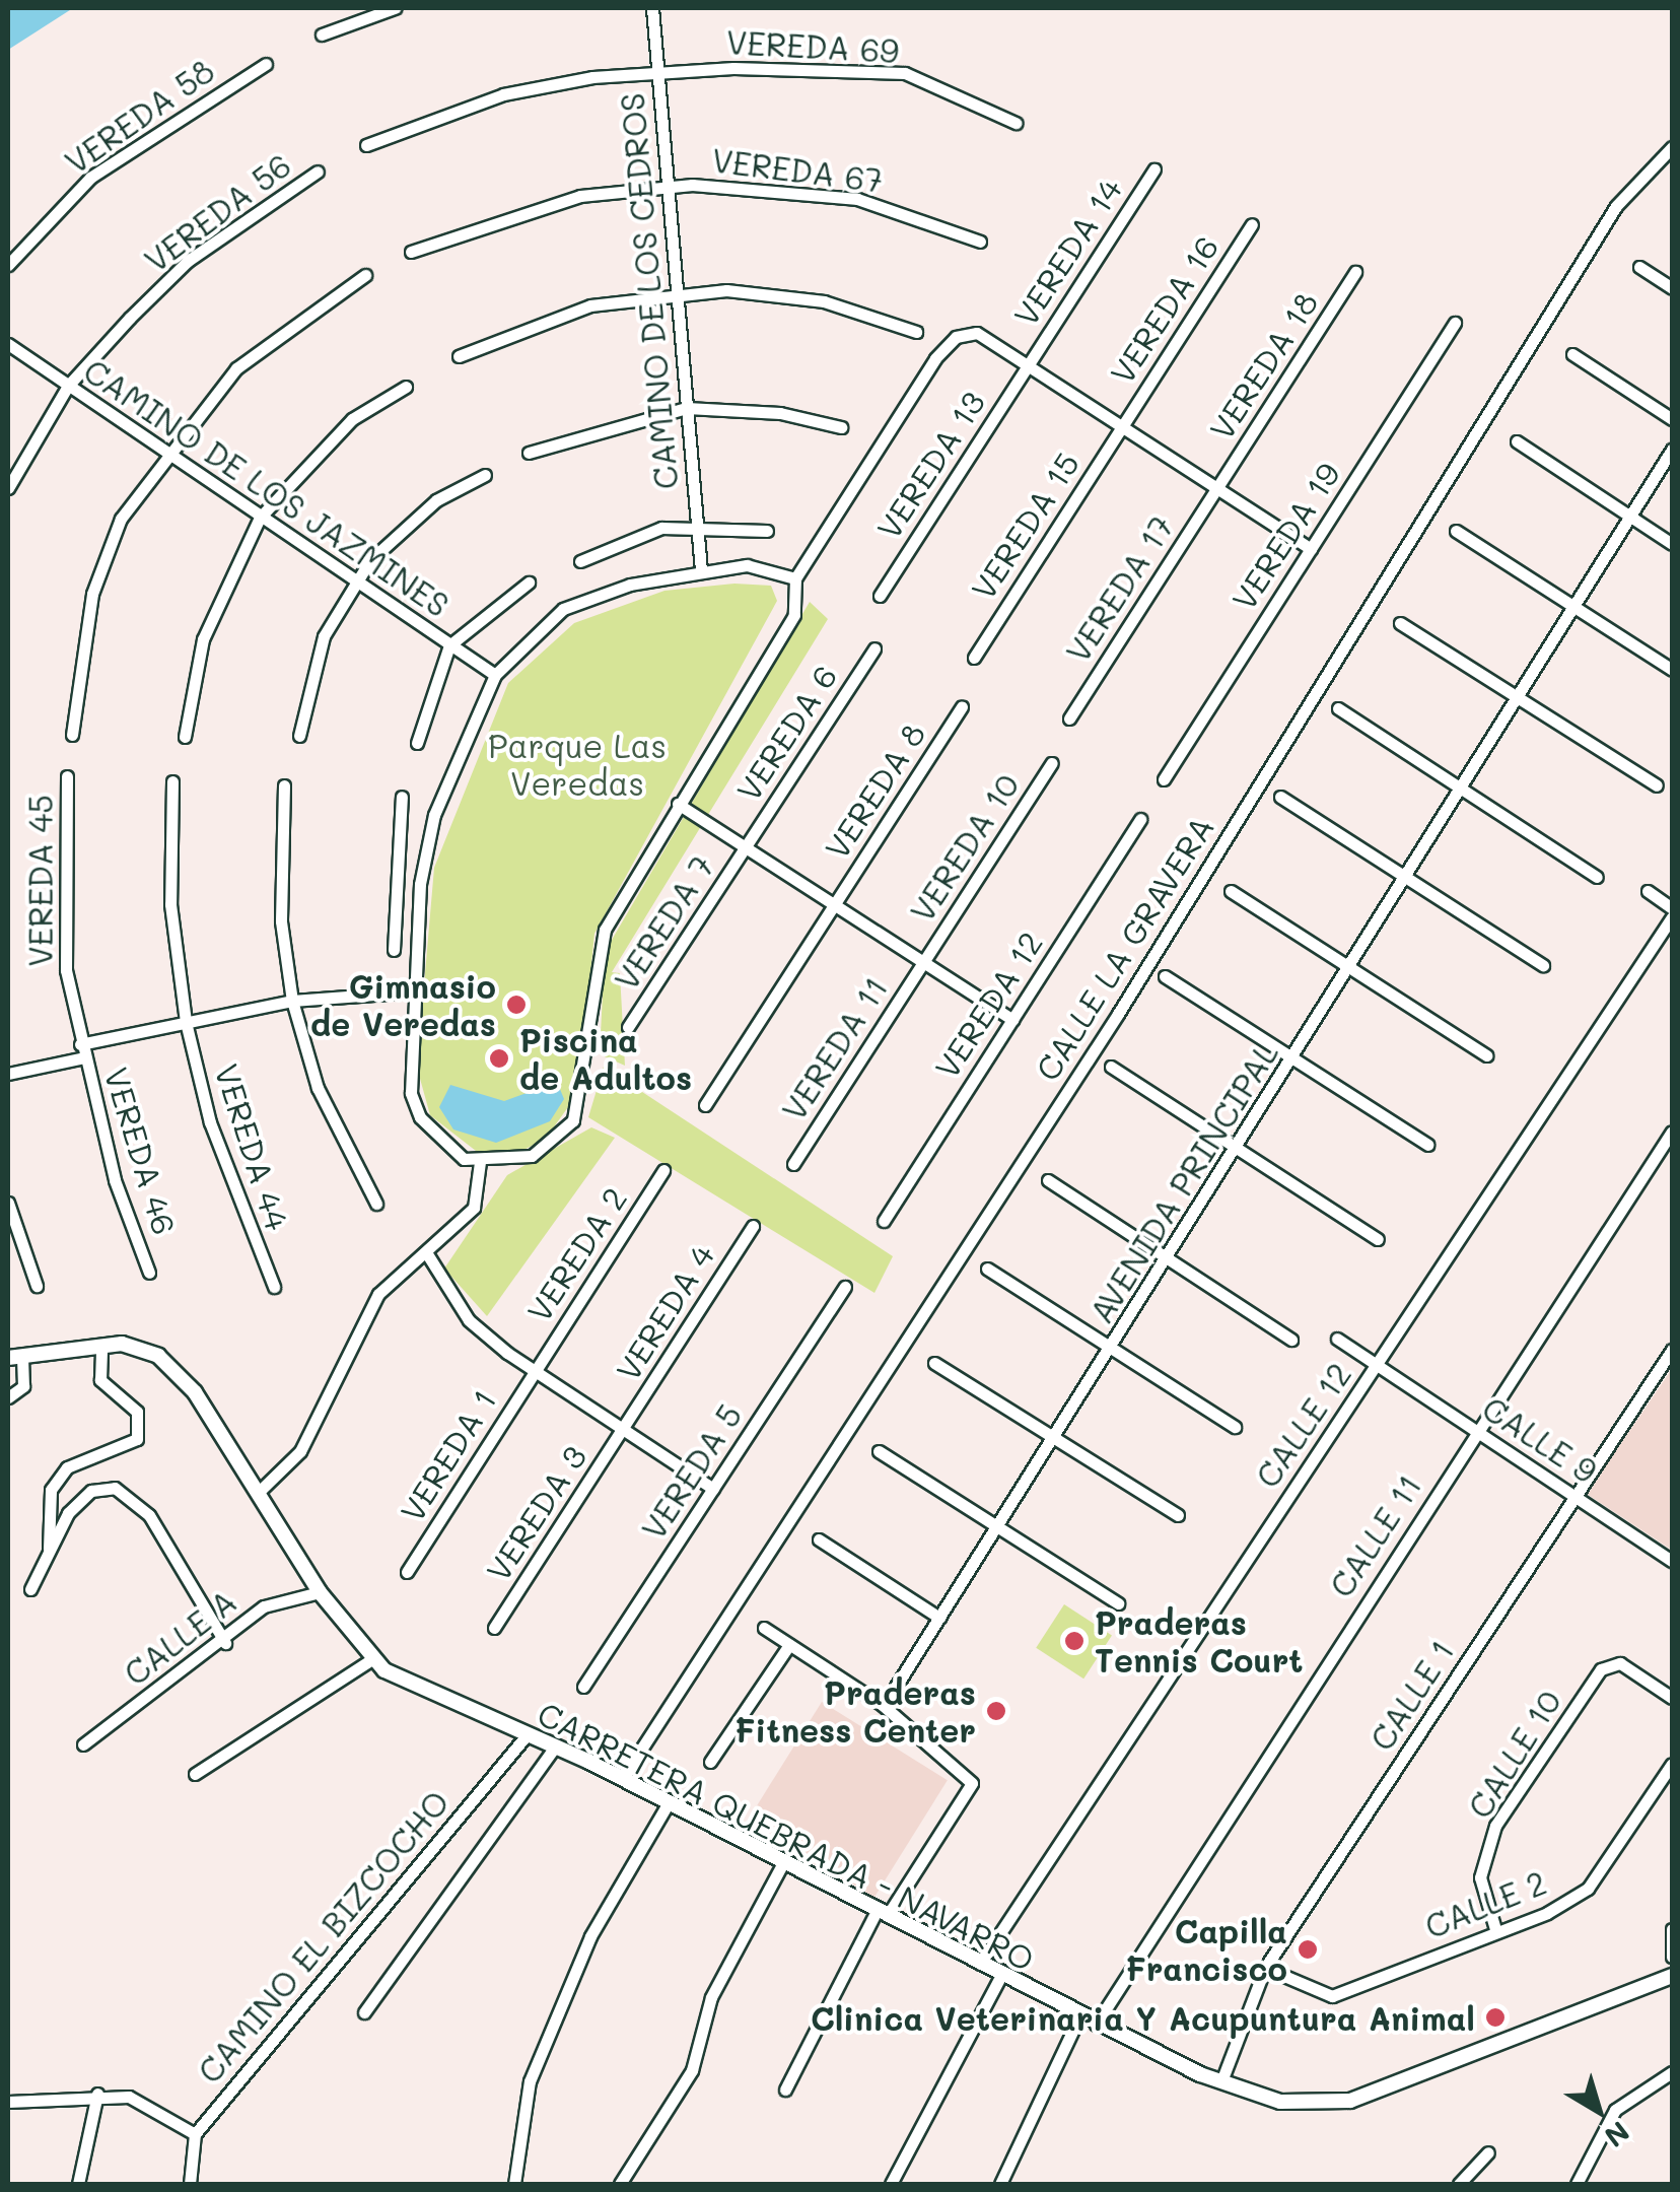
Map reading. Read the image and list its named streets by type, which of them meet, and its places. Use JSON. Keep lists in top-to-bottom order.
{
  "streets": {
    "street": [
      "VEREDA 69",
      "VEREDA 58",
      "VEREDA 67",
      "VEREDA 56",
      "VEREDA 14",
      "CAMINO DE LOS CEDROS",
      "VEREDA 16",
      "VEREDA 18",
      "VEREDA 13",
      "CAMINO DE LOS JAZMINES",
      "VEREDA 15",
      "VEREDA 19",
      "VEREDA 17",
      "VEREDA 6",
      "VEREDA 8",
      "VEREDA 10",
      "VEREDA 45",
      "VEREDA 7",
      "CALLE LA GRAVERA",
      "VEREDA 12",
      "VEREDA 11",
      "VEREDA 44",
      "VEREDA 46",
      "AVENIDA PRINCIPAL",
      "VEREDA 2",
      "VEREDA 4",
      "CALLE 12",
      "CALLE 9",
      "VEREDA 1",
      "VEREDA 5",
      "VEREDA 3",
      "CALLE 11",
      "CALLE A",
      "CALLE 1",
      "CALLE 10",
      "CARRETERA QUEBRADA - NAVARRO",
      "CALLE 2",
      "CAMINO EL BIZCOCHO"
    ]
  },
  "crossings": [
    ["VEREDA 69", "CAMINO DE LOS CEDROS"],
    ["VEREDA 67", "CAMINO DE LOS CEDROS"],
    ["VEREDA 56", "CAMINO DE LOS JAZMINES"],
    ["VEREDA 14", "VEREDA 13"],
    ["VEREDA 16", "VEREDA 15"],
    ["VEREDA 18", "VEREDA 17"],
    ["VEREDA 6", "VEREDA 7"],
    ["VEREDA 10", "VEREDA 11"],
    ["VEREDA 45", "VEREDA 46"],
    ["CALLE LA GRAVERA", "CARRETERA QUEBRADA - NAVARRO"],
    ["VEREDA 2", "VEREDA 1"],
    ["VEREDA 4", "VEREDA 3"],
    ["CALLE 12", "CALLE 9"],
    ["CALLE 12", "CARRETERA QUEBRADA - NAVARRO"],
    ["CALLE 9", "CALLE 11"],
    ["CALLE 9", "CALLE 1"],
    ["CALLE 11", "CARRETERA QUEBRADA - NAVARRO"],
    ["CALLE A", "CARRETERA QUEBRADA - NAVARRO"],
    ["CALLE 1", "CARRETERA QUEBRADA - NAVARRO"],
    ["CALLE 1", "CALLE 2"],
    ["CALLE 10", "CALLE 2"],
    ["CARRETERA QUEBRADA - NAVARRO", "CAMINO EL BIZCOCHO"]
  ],
  "parks": ["Parque Las Veredas"],
  "places": [
    "Gimnasio de Veredas",
    "Piscina de Adultos",
    "Praderas Tennis Court",
    "Praderas Fitness Center",
    "Capilla Francisco",
    "Clinica Veterinaria Y Acupuntura Animal"
  ],
  "north": "bottom right"
}
